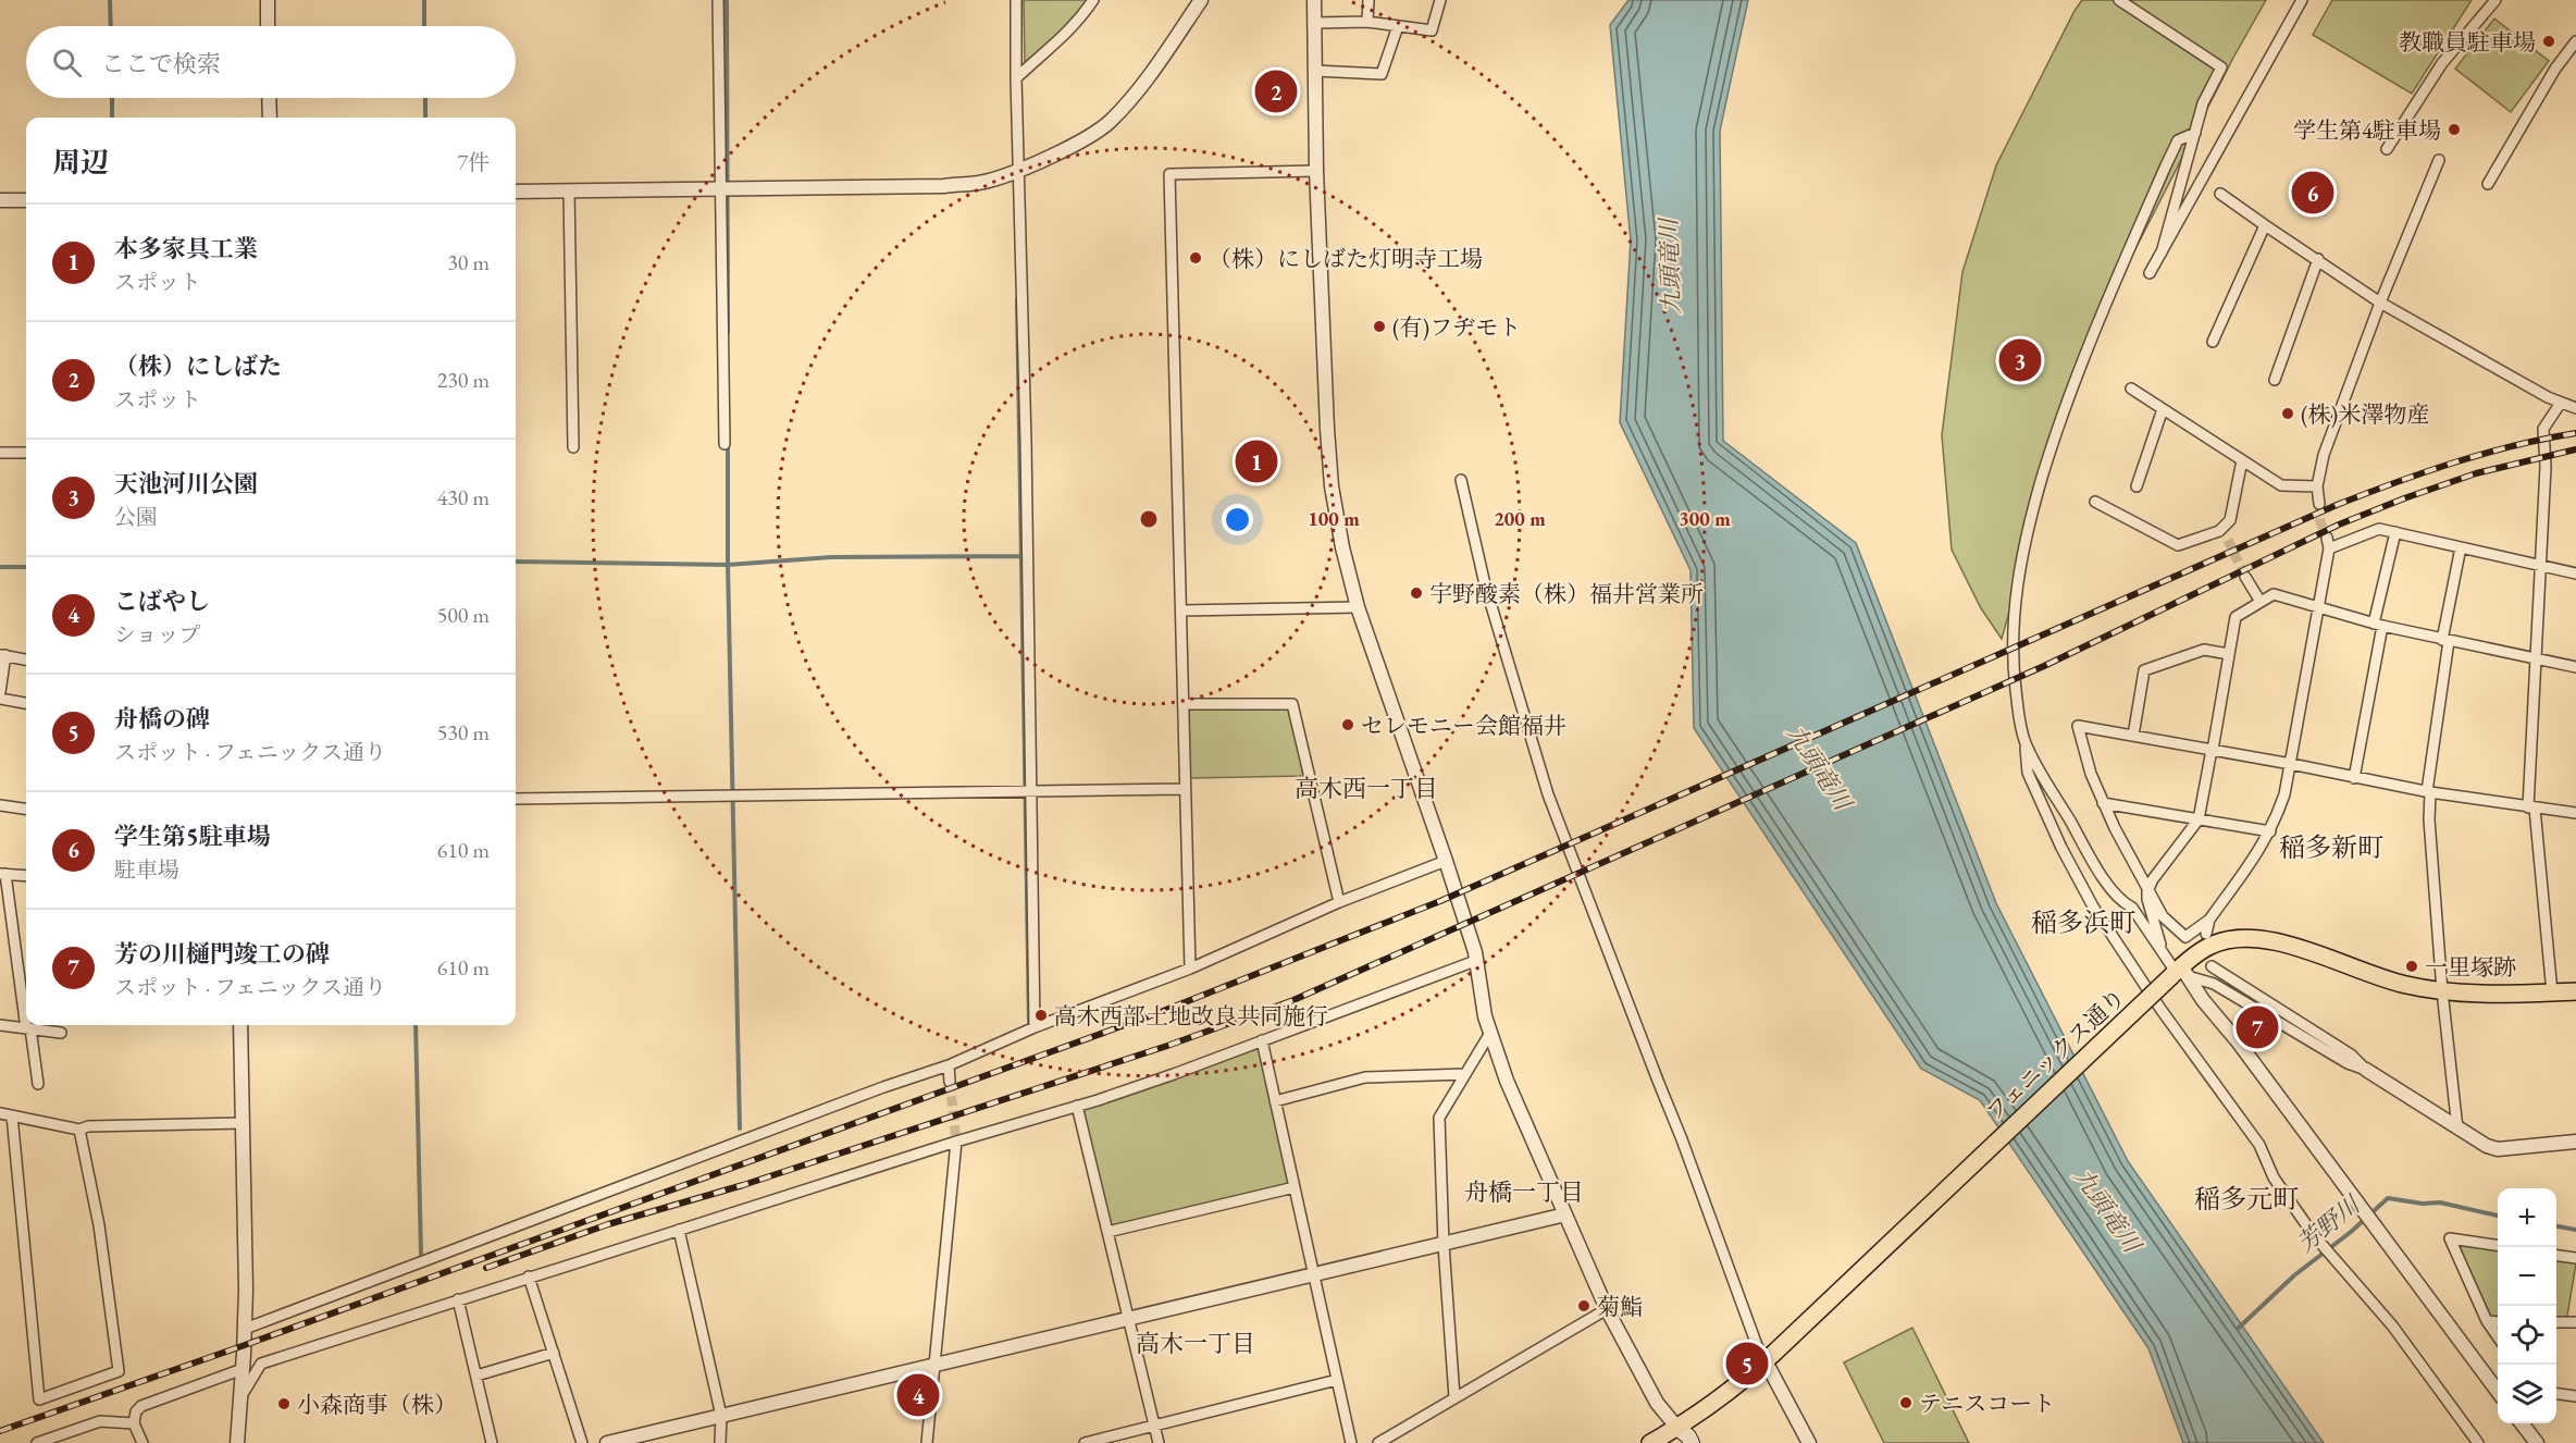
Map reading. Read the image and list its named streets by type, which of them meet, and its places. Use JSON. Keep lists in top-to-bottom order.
{
  "streets": {
    "main road": ["フェニックス通り"]
  },
  "districts": [
    "高木西一丁目",
    "稲多新町",
    "稲多浜町",
    "舟橋一丁目",
    "稲多元町",
    "高木一丁目"
  ],
  "water": ["九頭竜川", "芳野川"],
  "places": [
    "教職員駐車場",
    "学生第4駐車場",
    "（株）にしばた灯明寺工場",
    "(有)フヂモト",
    "(株)米澤物産",
    "宇野酸素（株）福井営業所",
    "セレモニー会館福井",
    "一里塚跡",
    "高木西部土地改良共同施行",
    "菊鮨",
    "テニスコート",
    "小森商事（株）"
  ],
  "page": {
    "search": "ここで検索",
    "pins": [
      "2",
      "6",
      "3",
      "1",
      "7",
      "5",
      "4"
    ],
    "heading": ["周辺", "7件"],
    "list": [
      {
        "mark": "1",
        "name": "本多家具工業",
        "note": "スポット",
        "value": "30 m"
      },
      {
        "mark": "2",
        "name": "（株）にしばた",
        "note": "スポット",
        "value": "230 m"
      },
      {
        "mark": "3",
        "name": "天池河川公園",
        "note": "公園",
        "value": "430 m"
      },
      {
        "mark": "4",
        "name": "こばやし",
        "note": "ショップ",
        "value": "500 m"
      },
      {
        "mark": "5",
        "name": "舟橋の碑",
        "note": "スポット · フェニックス通り",
        "value": "530 m"
      },
      {
        "mark": "6",
        "name": "学生第5駐車場",
        "note": "駐車場",
        "value": "610 m"
      },
      {
        "mark": "7",
        "name": "芳の川樋門竣工の碑",
        "note": "スポット · フェニックス通り",
        "value": "610 m"
      }
    ],
    "map_buttons": ["+", "−"]
  },
  "rings": ["100 m", "200 m", "300 m"]
}
